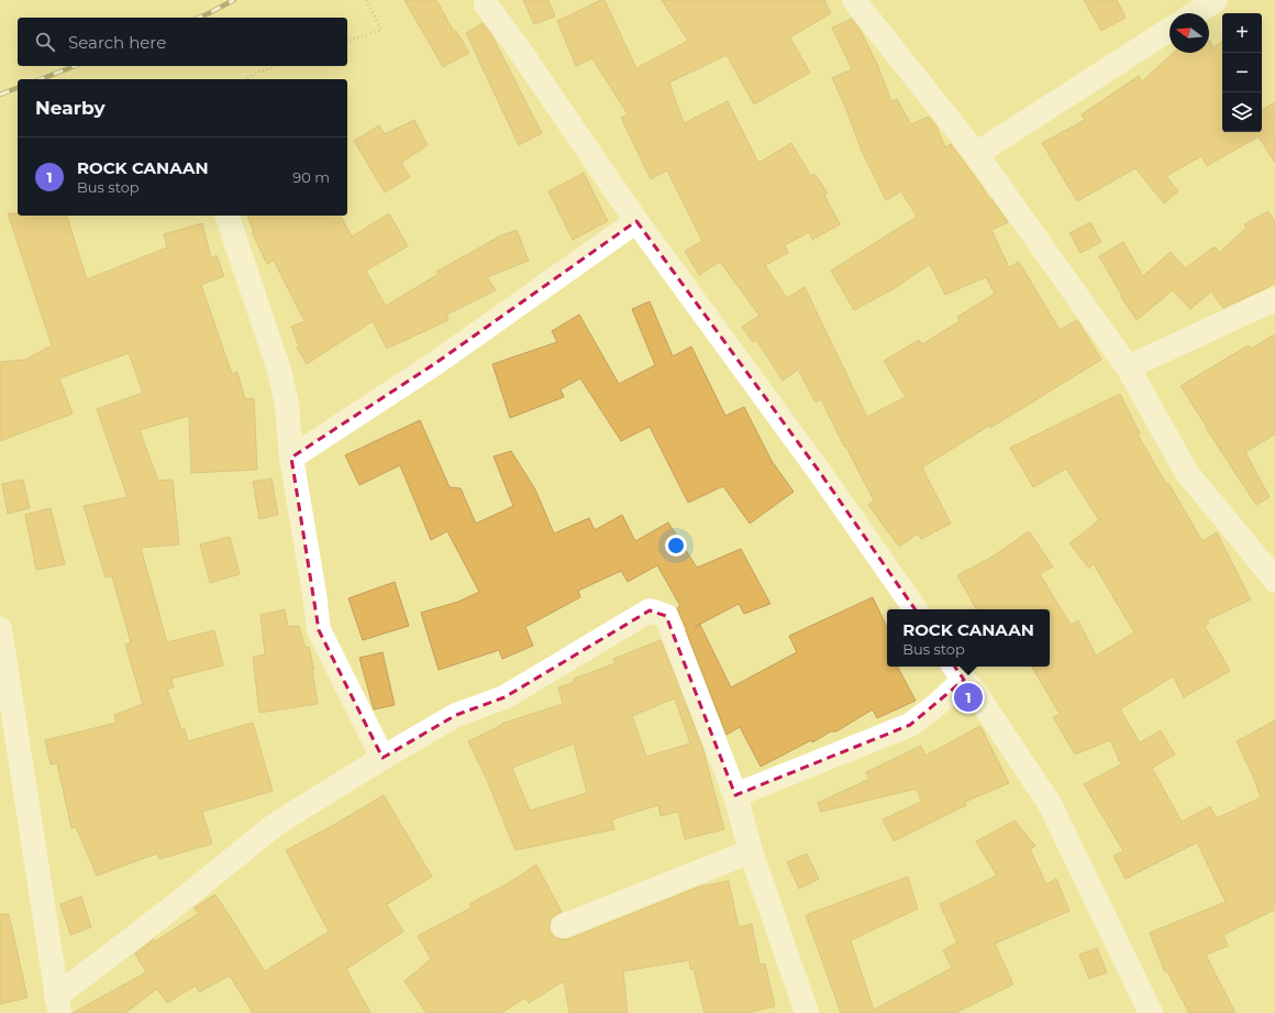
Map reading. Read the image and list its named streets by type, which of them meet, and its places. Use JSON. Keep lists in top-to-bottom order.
{
  "north": "left",
  "page": {
    "map_buttons": ["+", "−"],
    "search": "Search here",
    "heading": "Nearby",
    "list": [
      {
        "mark": "1",
        "name": "ROCK CANAAN",
        "note": "Bus stop",
        "value": "90 m"
      }
    ],
    "popup": ["ROCK CANAAN", "Bus stop"],
    "pins": "1"
  }
}
